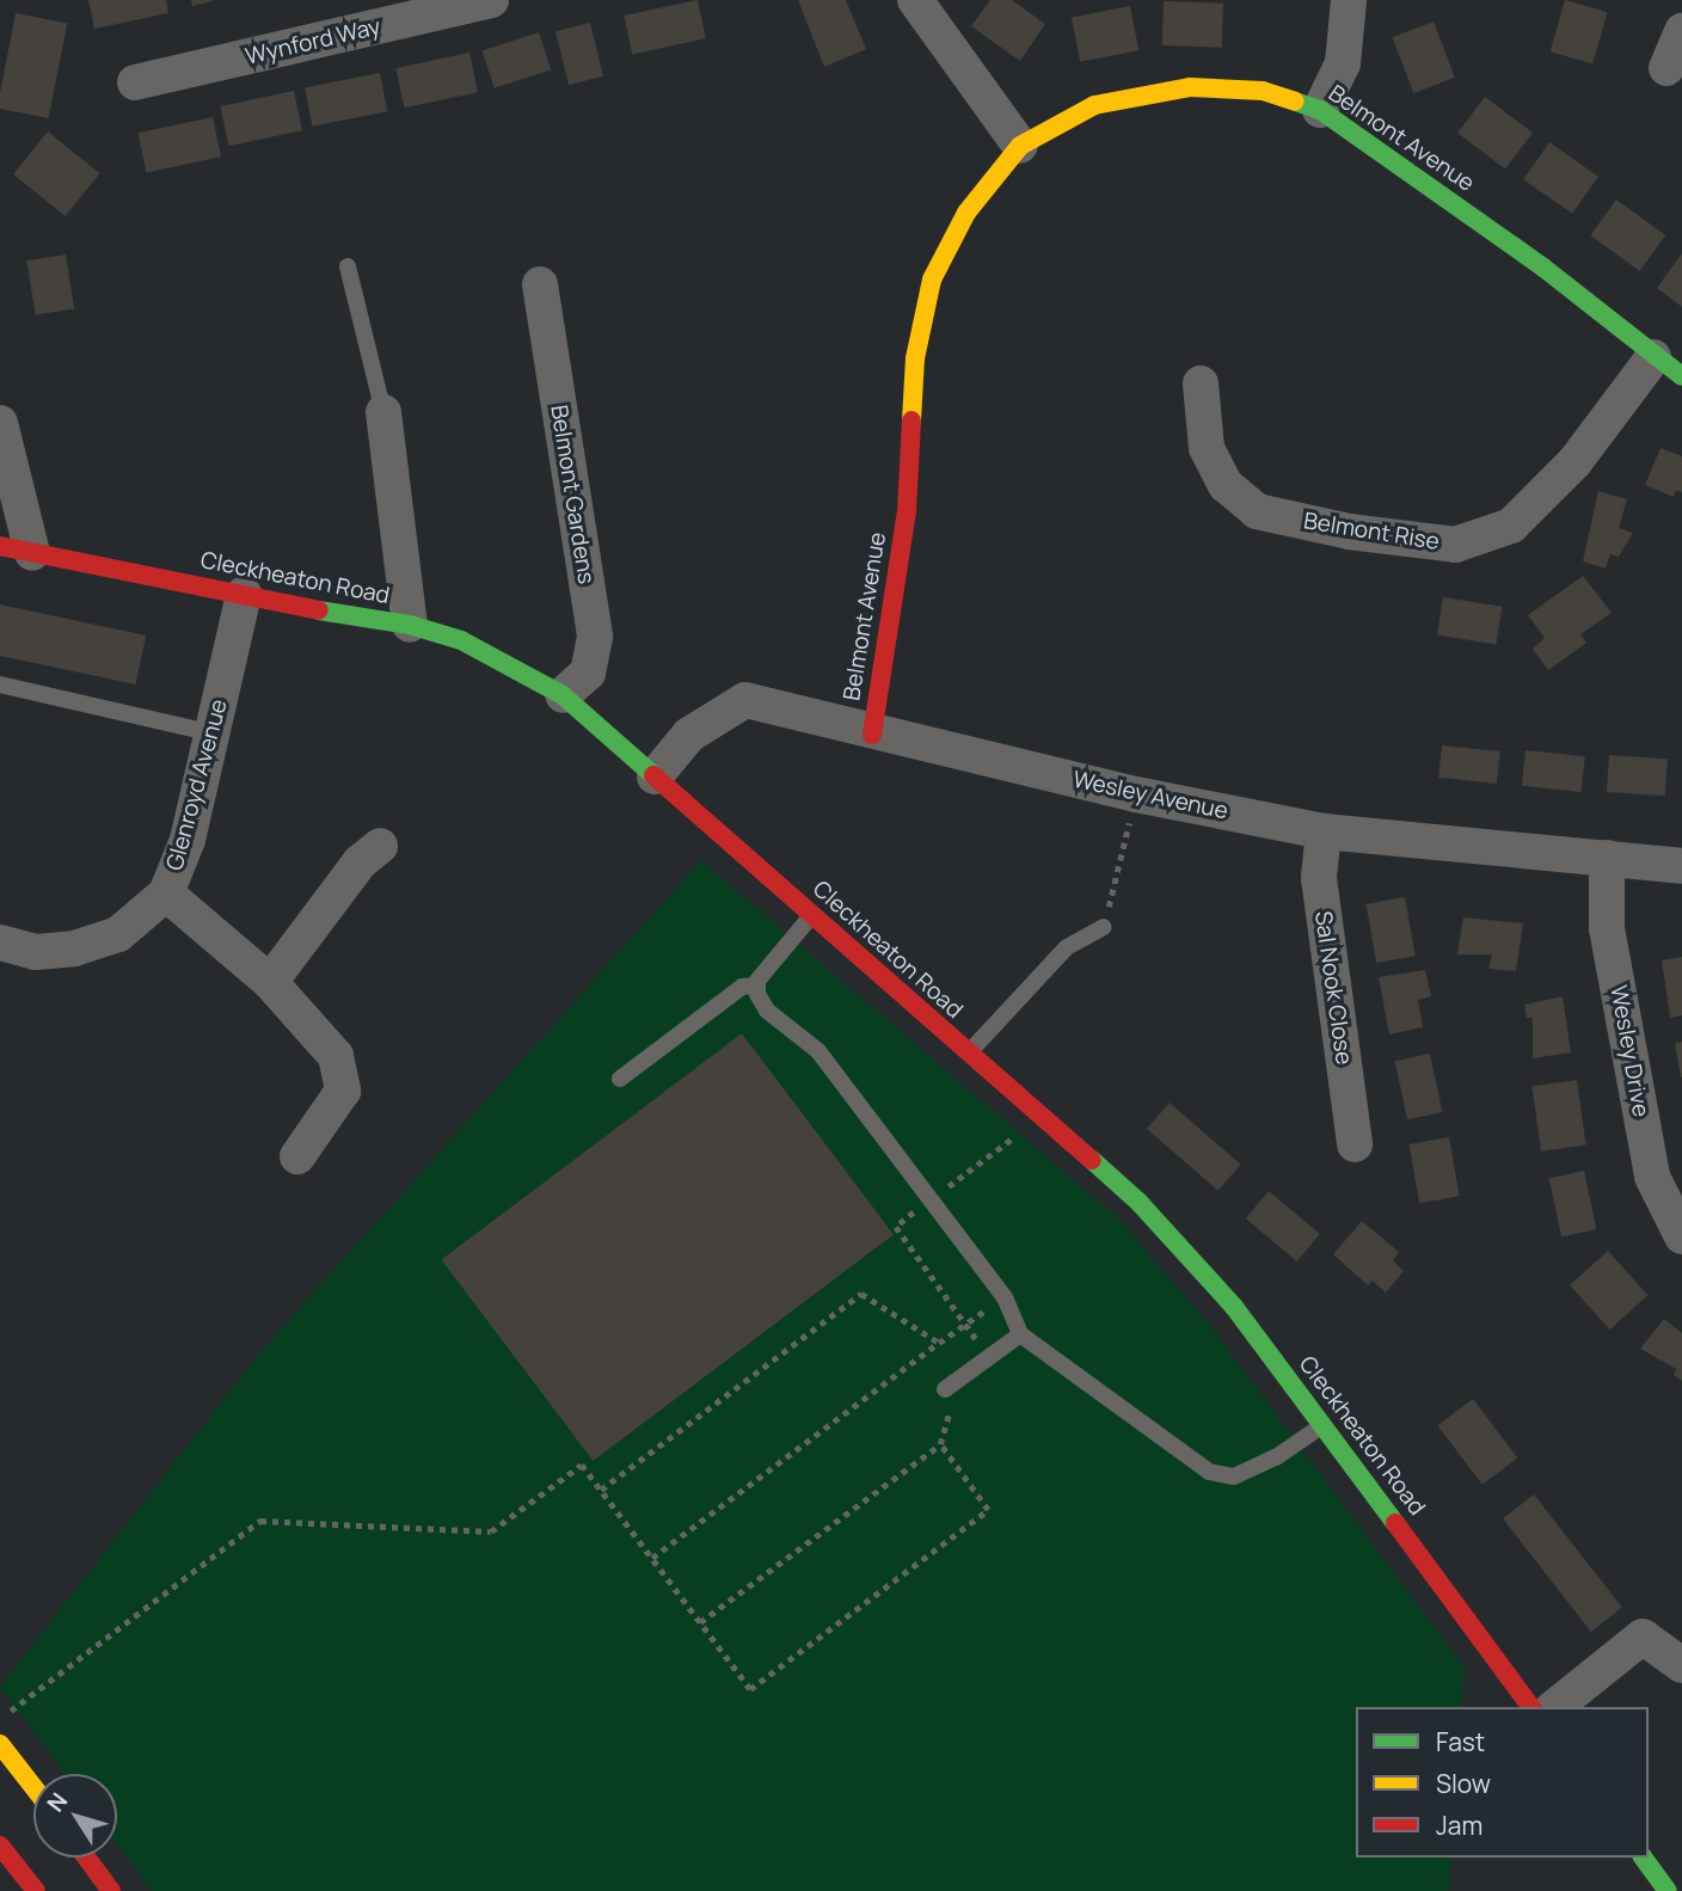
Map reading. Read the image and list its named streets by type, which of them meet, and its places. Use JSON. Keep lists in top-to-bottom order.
{
  "streets": {
    "street": [
      "Wynford Way",
      "Belmont Avenue",
      "Belmont Gardens",
      "Belmont Rise",
      "Cleckheaton Road",
      "Glenroyd Avenue",
      "Wesley Avenue",
      "Sal Nook Close",
      "Wesley Drive"
    ]
  },
  "crossings": [
    ["Belmont Avenue", "Belmont Rise"],
    ["Belmont Avenue", "Wesley Avenue"],
    ["Belmont Gardens", "Cleckheaton Road"],
    ["Cleckheaton Road", "Glenroyd Avenue"],
    ["Cleckheaton Road", "Wesley Avenue"],
    ["Wesley Avenue", "Sal Nook Close"],
    ["Wesley Avenue", "Wesley Drive"]
  ],
  "legend": ["Fast", "Slow", "Jam"],
  "north": "top left"
}
